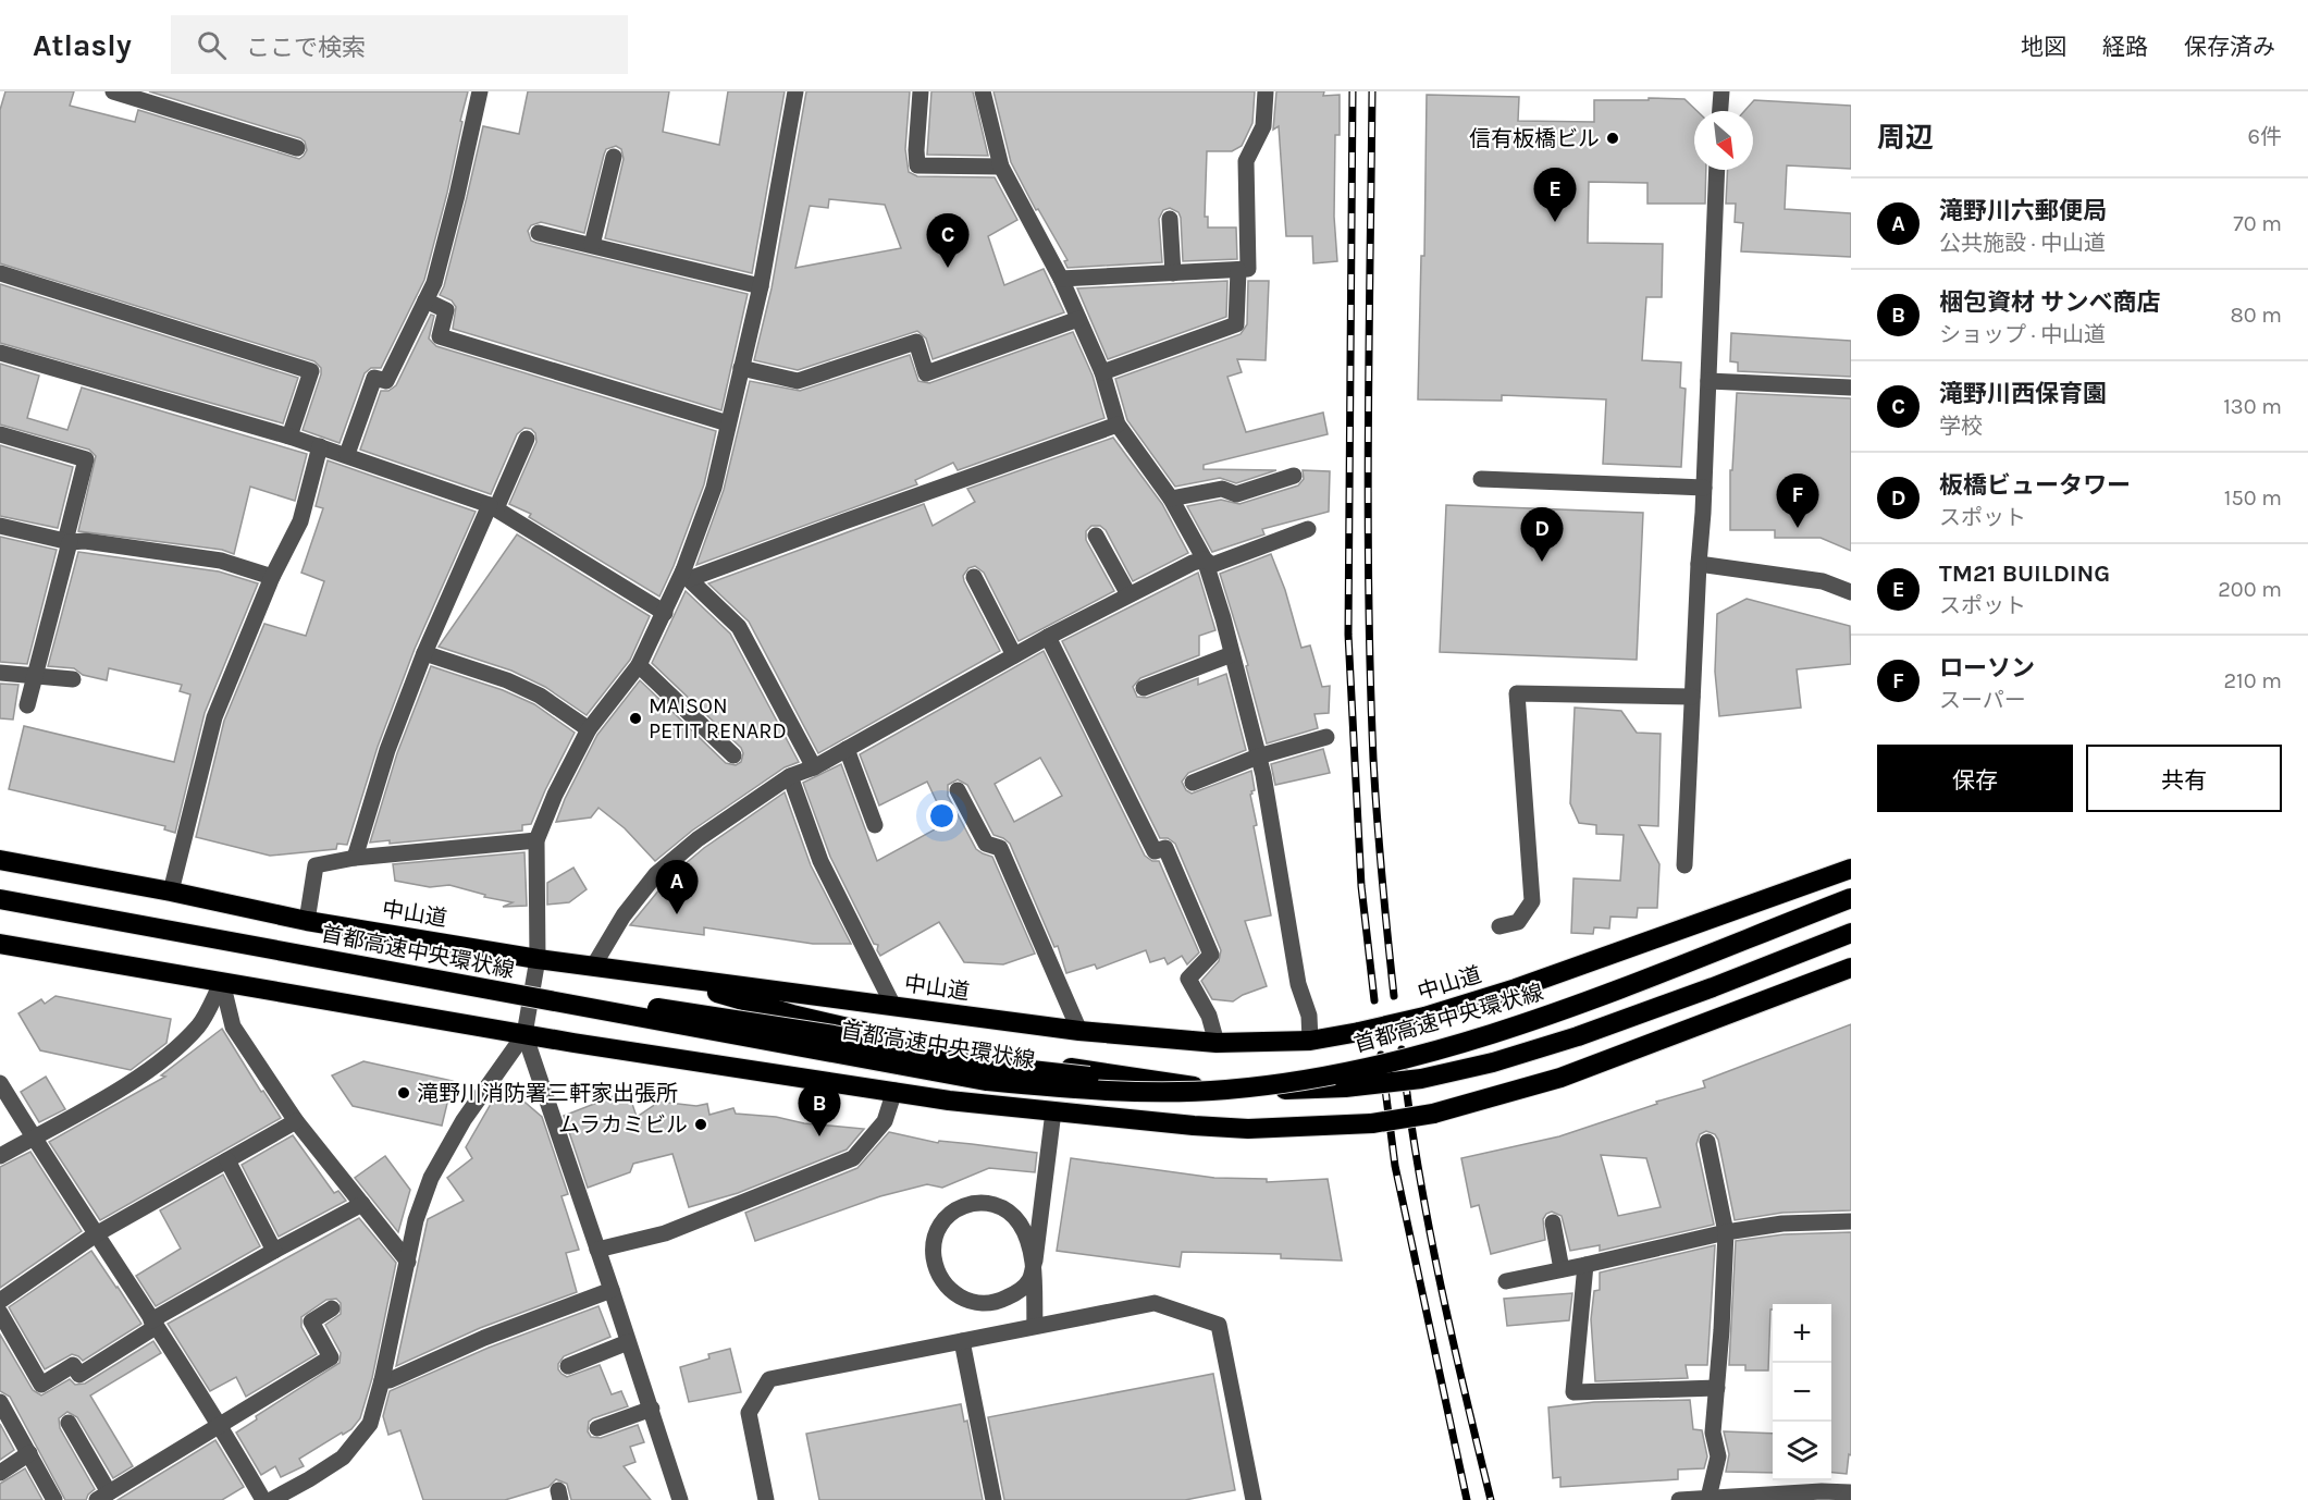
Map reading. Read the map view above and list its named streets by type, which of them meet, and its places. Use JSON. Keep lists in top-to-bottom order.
{
  "streets": {
    "highway": ["中山道", "首都高速中央環状線"]
  },
  "places": [
    "信有板橋ビル",
    "MAISON PETIT RENARD",
    "滝野川消防署三軒家出張所",
    "ムラカミビル"
  ],
  "north": "bottom right",
  "page": {
    "header": "Atlasly",
    "search": "ここで検索",
    "nav": ["地図", "経路", "保存済み"],
    "heading": ["周辺", "6件"],
    "pins": [
      "E",
      "C",
      "F",
      "D",
      "A",
      "B"
    ],
    "list": [
      {
        "mark": "A",
        "name": "滝野川六郵便局",
        "note": "公共施設 · 中山道",
        "value": "70 m"
      },
      {
        "mark": "B",
        "name": "梱包資材 サンベ商店",
        "note": "ショップ · 中山道",
        "value": "80 m"
      },
      {
        "mark": "C",
        "name": "滝野川西保育園",
        "note": "学校",
        "value": "130 m"
      },
      {
        "mark": "D",
        "name": "板橋ビュータワー",
        "note": "スポット",
        "value": "150 m"
      },
      {
        "mark": "E",
        "name": "TM21 BUILDING",
        "note": "スポット",
        "value": "200 m"
      },
      {
        "mark": "F",
        "name": "ローソン",
        "note": "スーパー",
        "value": "210 m"
      }
    ],
    "buttons": ["保存", "共有"],
    "map_buttons": ["+", "−"]
  }
}
